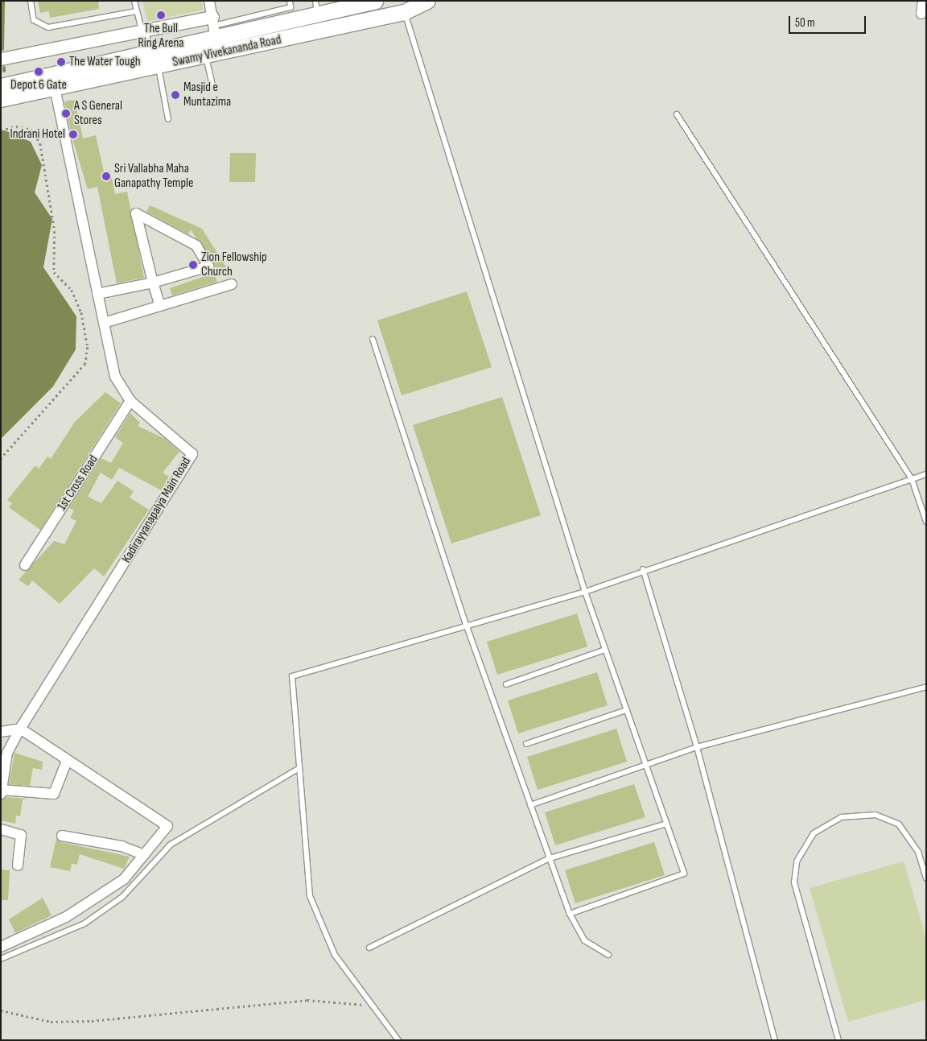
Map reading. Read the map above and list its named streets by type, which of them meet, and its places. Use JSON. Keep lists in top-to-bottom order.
{
  "streets": {
    "main road": ["Swamy Vivekananda Road"],
    "street": ["1st Cross Road", "Kadirayyanapalya Main Road"]
  },
  "crossings": [
    ["Swamy Vivekananda Road", "Kadirayyanapalya Main Road"],
    ["1st Cross Road", "Kadirayyanapalya Main Road"]
  ],
  "places": [
    "The Bull Ring Arena",
    "The Water Tough",
    "Depot 6 Gate",
    "Masjid e Muntazima",
    "A S General Stores",
    "Indrani Hotel",
    "Sri Vallabha Maha Ganapathy Temple",
    "Zion Fellowship Church"
  ],
  "scale_bar": "50 m"
}
